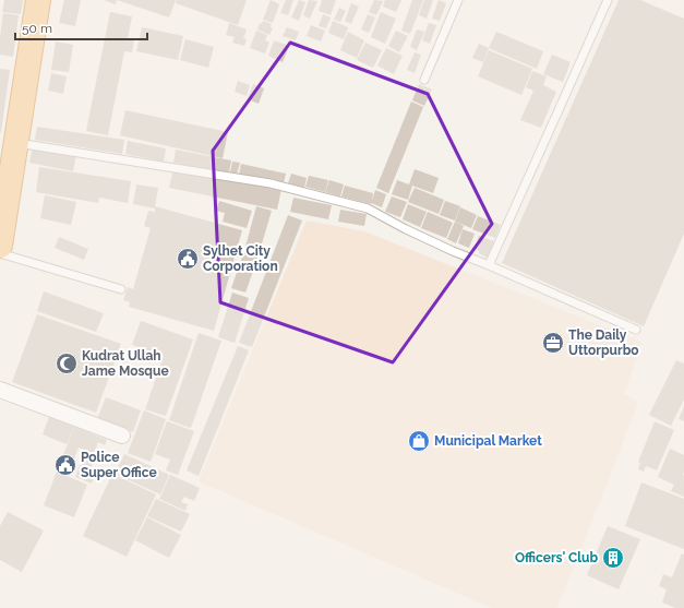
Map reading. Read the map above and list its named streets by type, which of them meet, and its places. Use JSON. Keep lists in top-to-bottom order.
{
  "places": {
    "public building": ["Sylhet City Corporation", "Police Super Office"],
    "office": ["The Daily Uttorpurbo"],
    "mosque": ["Kudrat Ullah Jame Mosque"],
    "shop": ["Municipal Market"],
    "building": ["Officers' Club"]
  },
  "scale_bar": "50 m"
}
